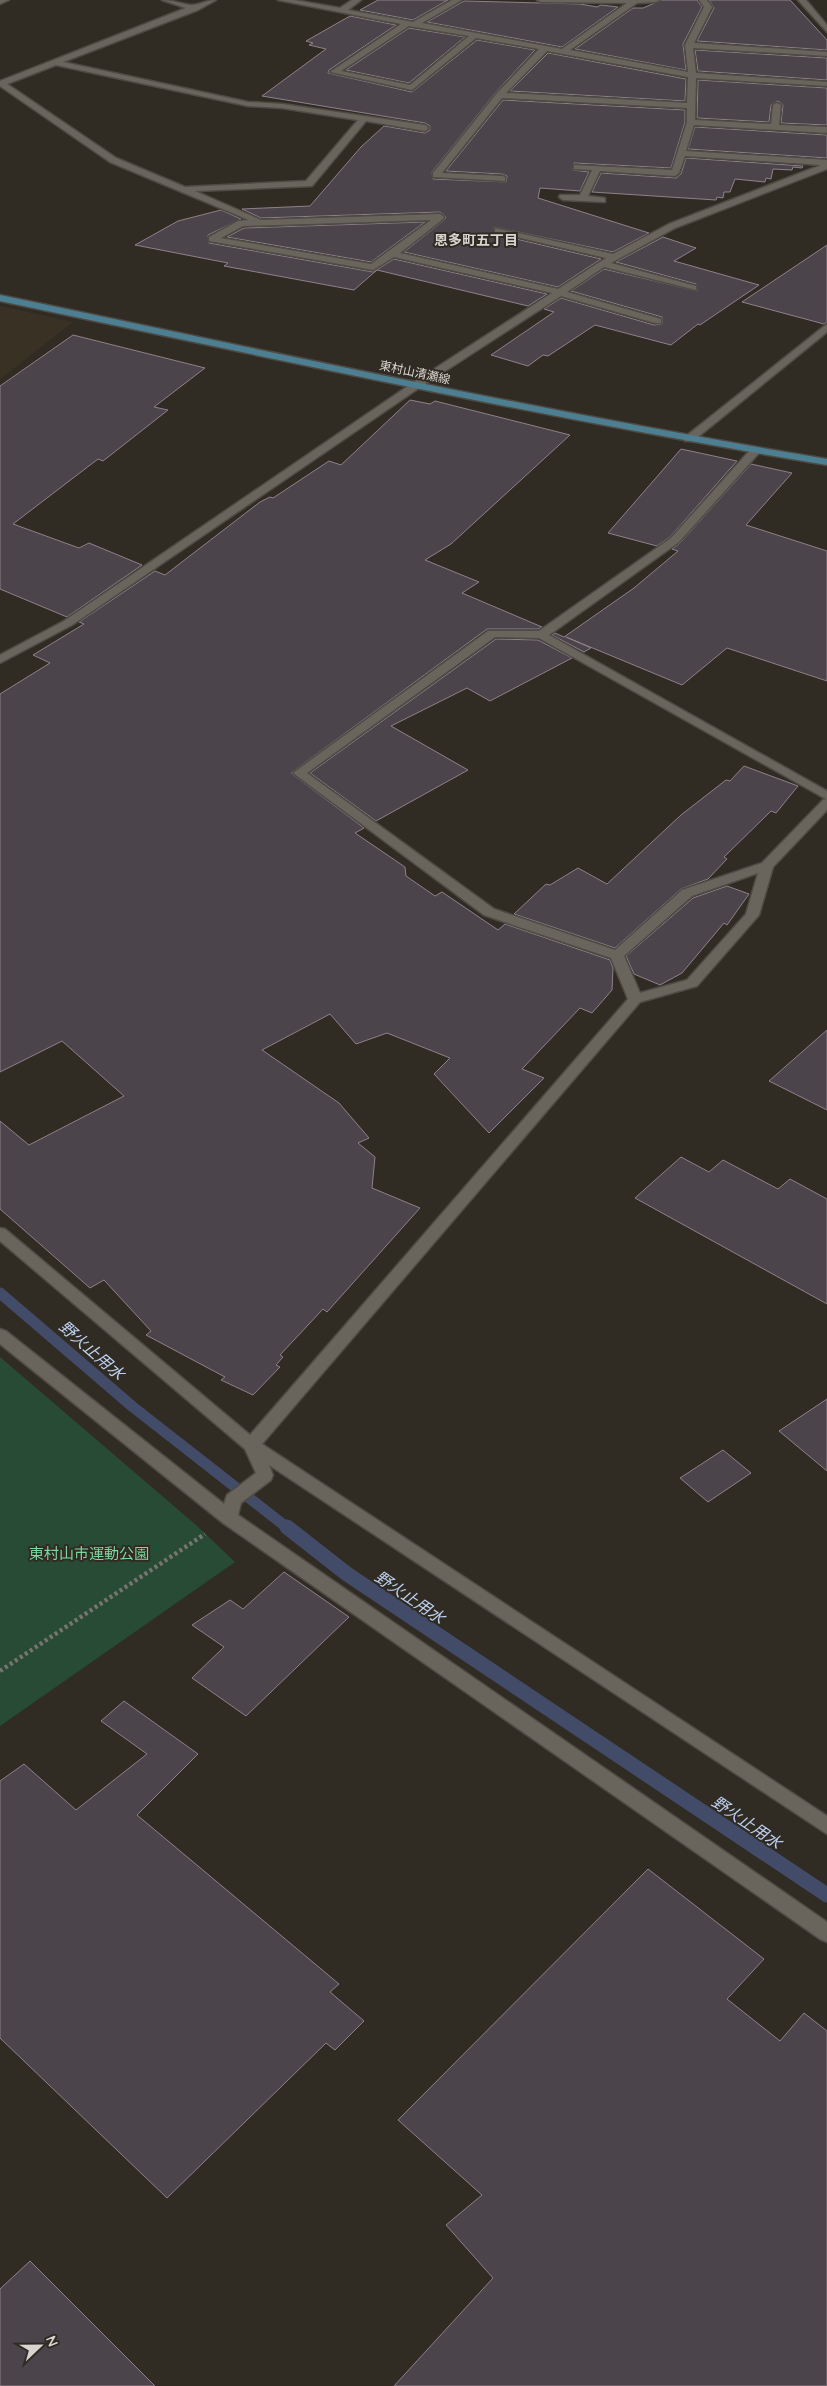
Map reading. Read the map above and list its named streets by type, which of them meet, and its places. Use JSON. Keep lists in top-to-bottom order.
{
  "streets": {
    "main road": ["東村山清瀬線"]
  },
  "districts": ["恩多町五丁目"],
  "water": ["野火止用水"],
  "parks": ["東村山市運動公園"],
  "north": "right"
}
